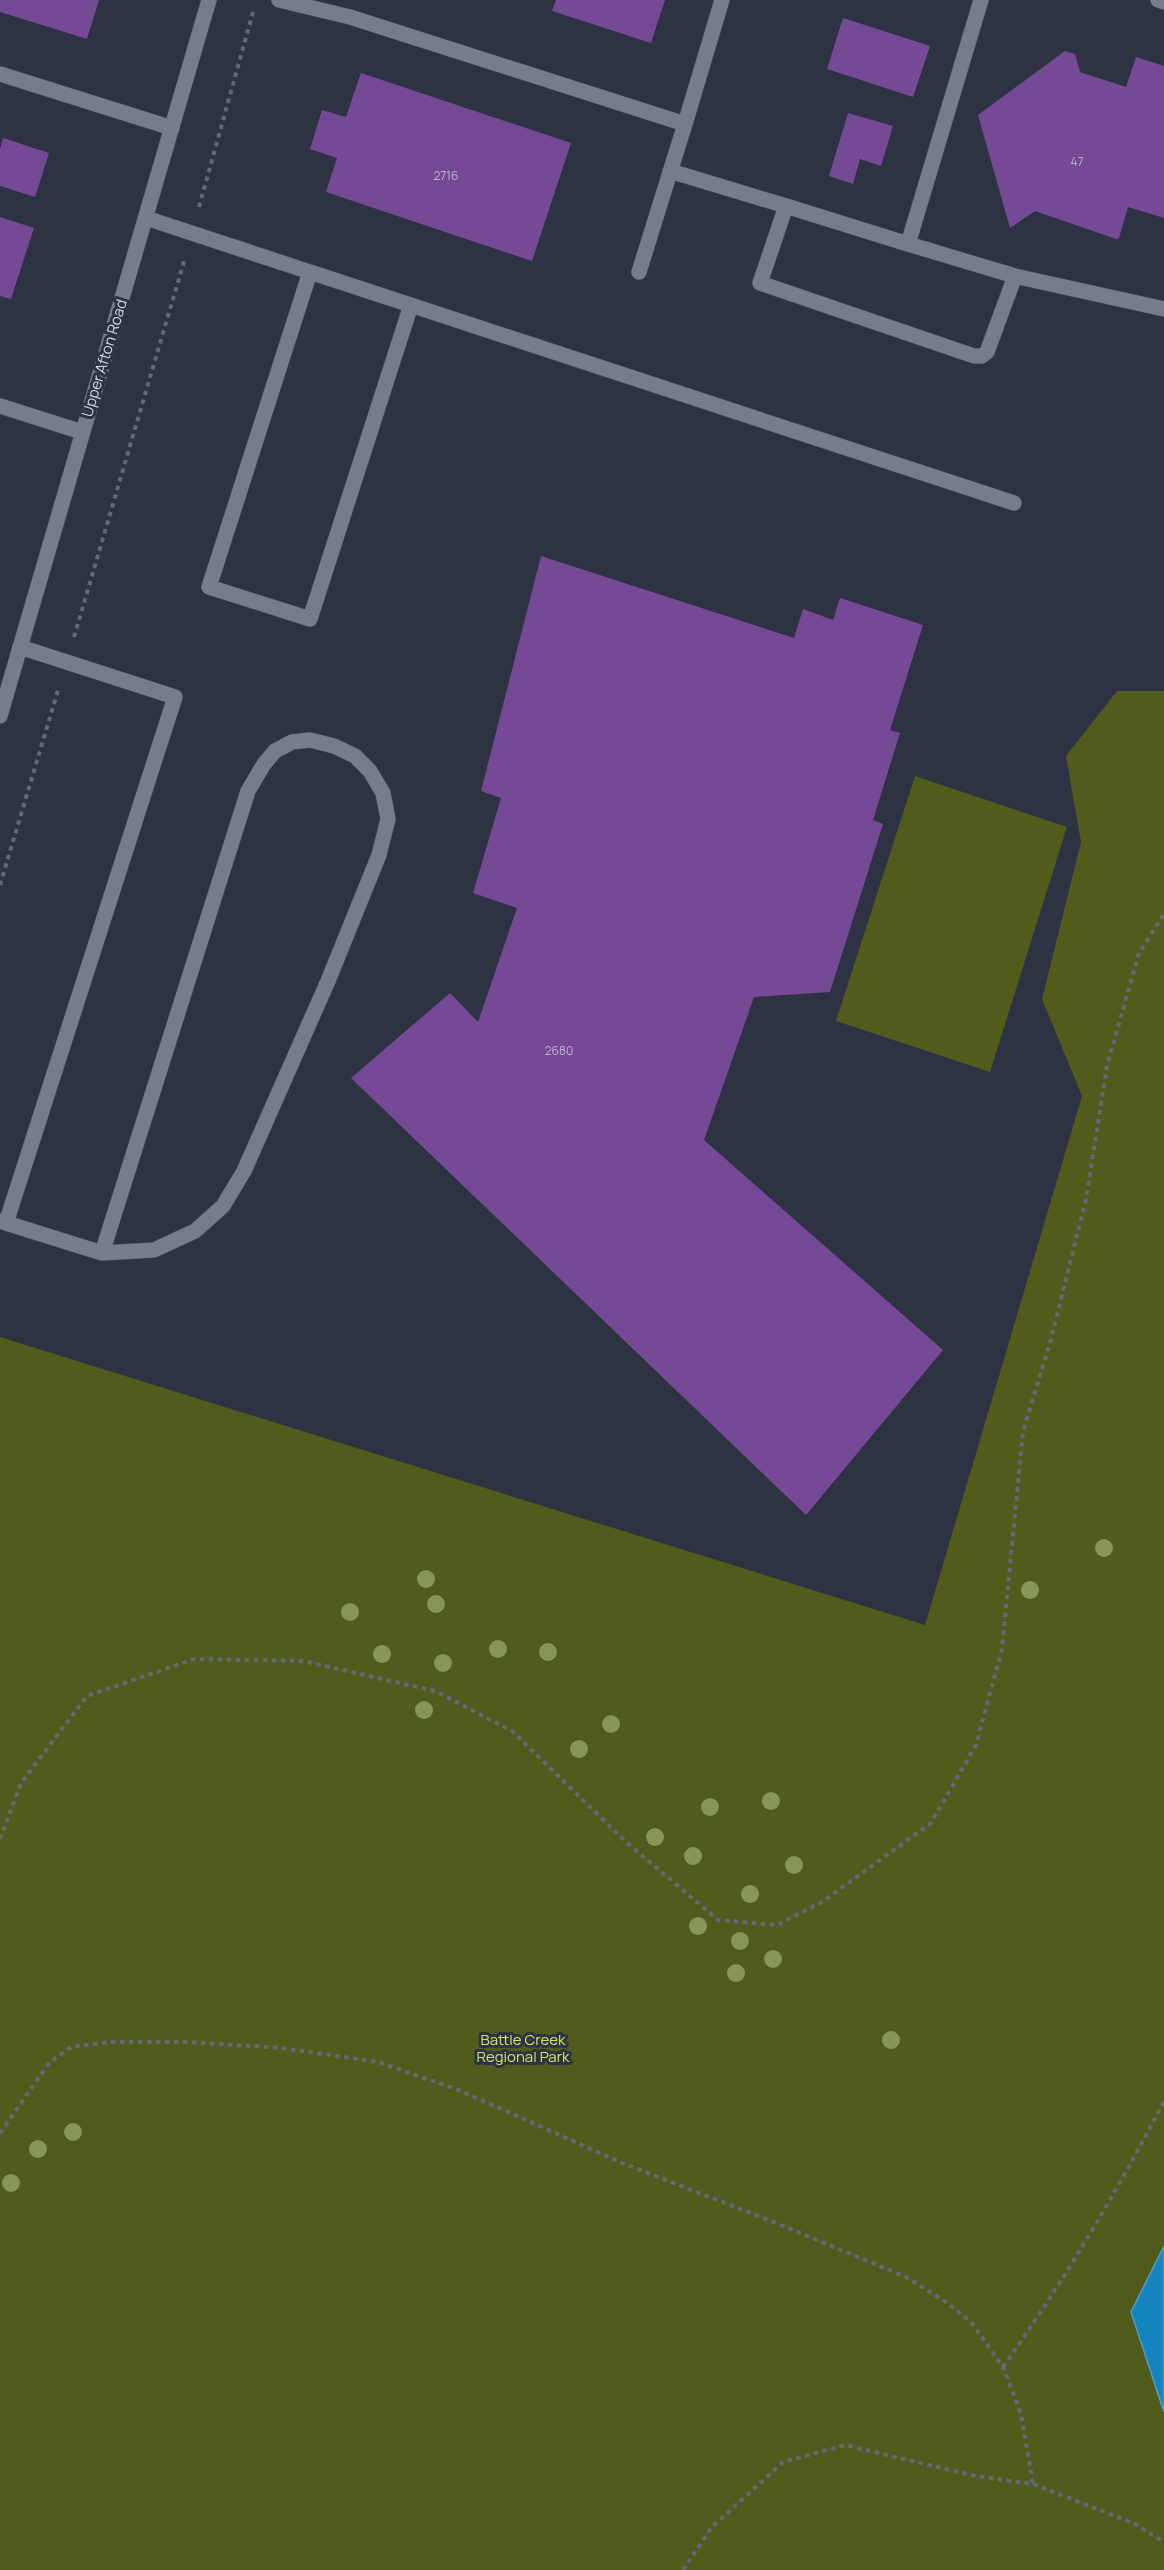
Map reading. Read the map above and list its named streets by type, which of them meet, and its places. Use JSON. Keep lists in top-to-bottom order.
{
  "streets": {
    "street": ["Upper Afton Road"]
  },
  "parks": ["Battle Creek Regional Park"],
  "house_numbers": ["47", "2716", "2680"]
}
